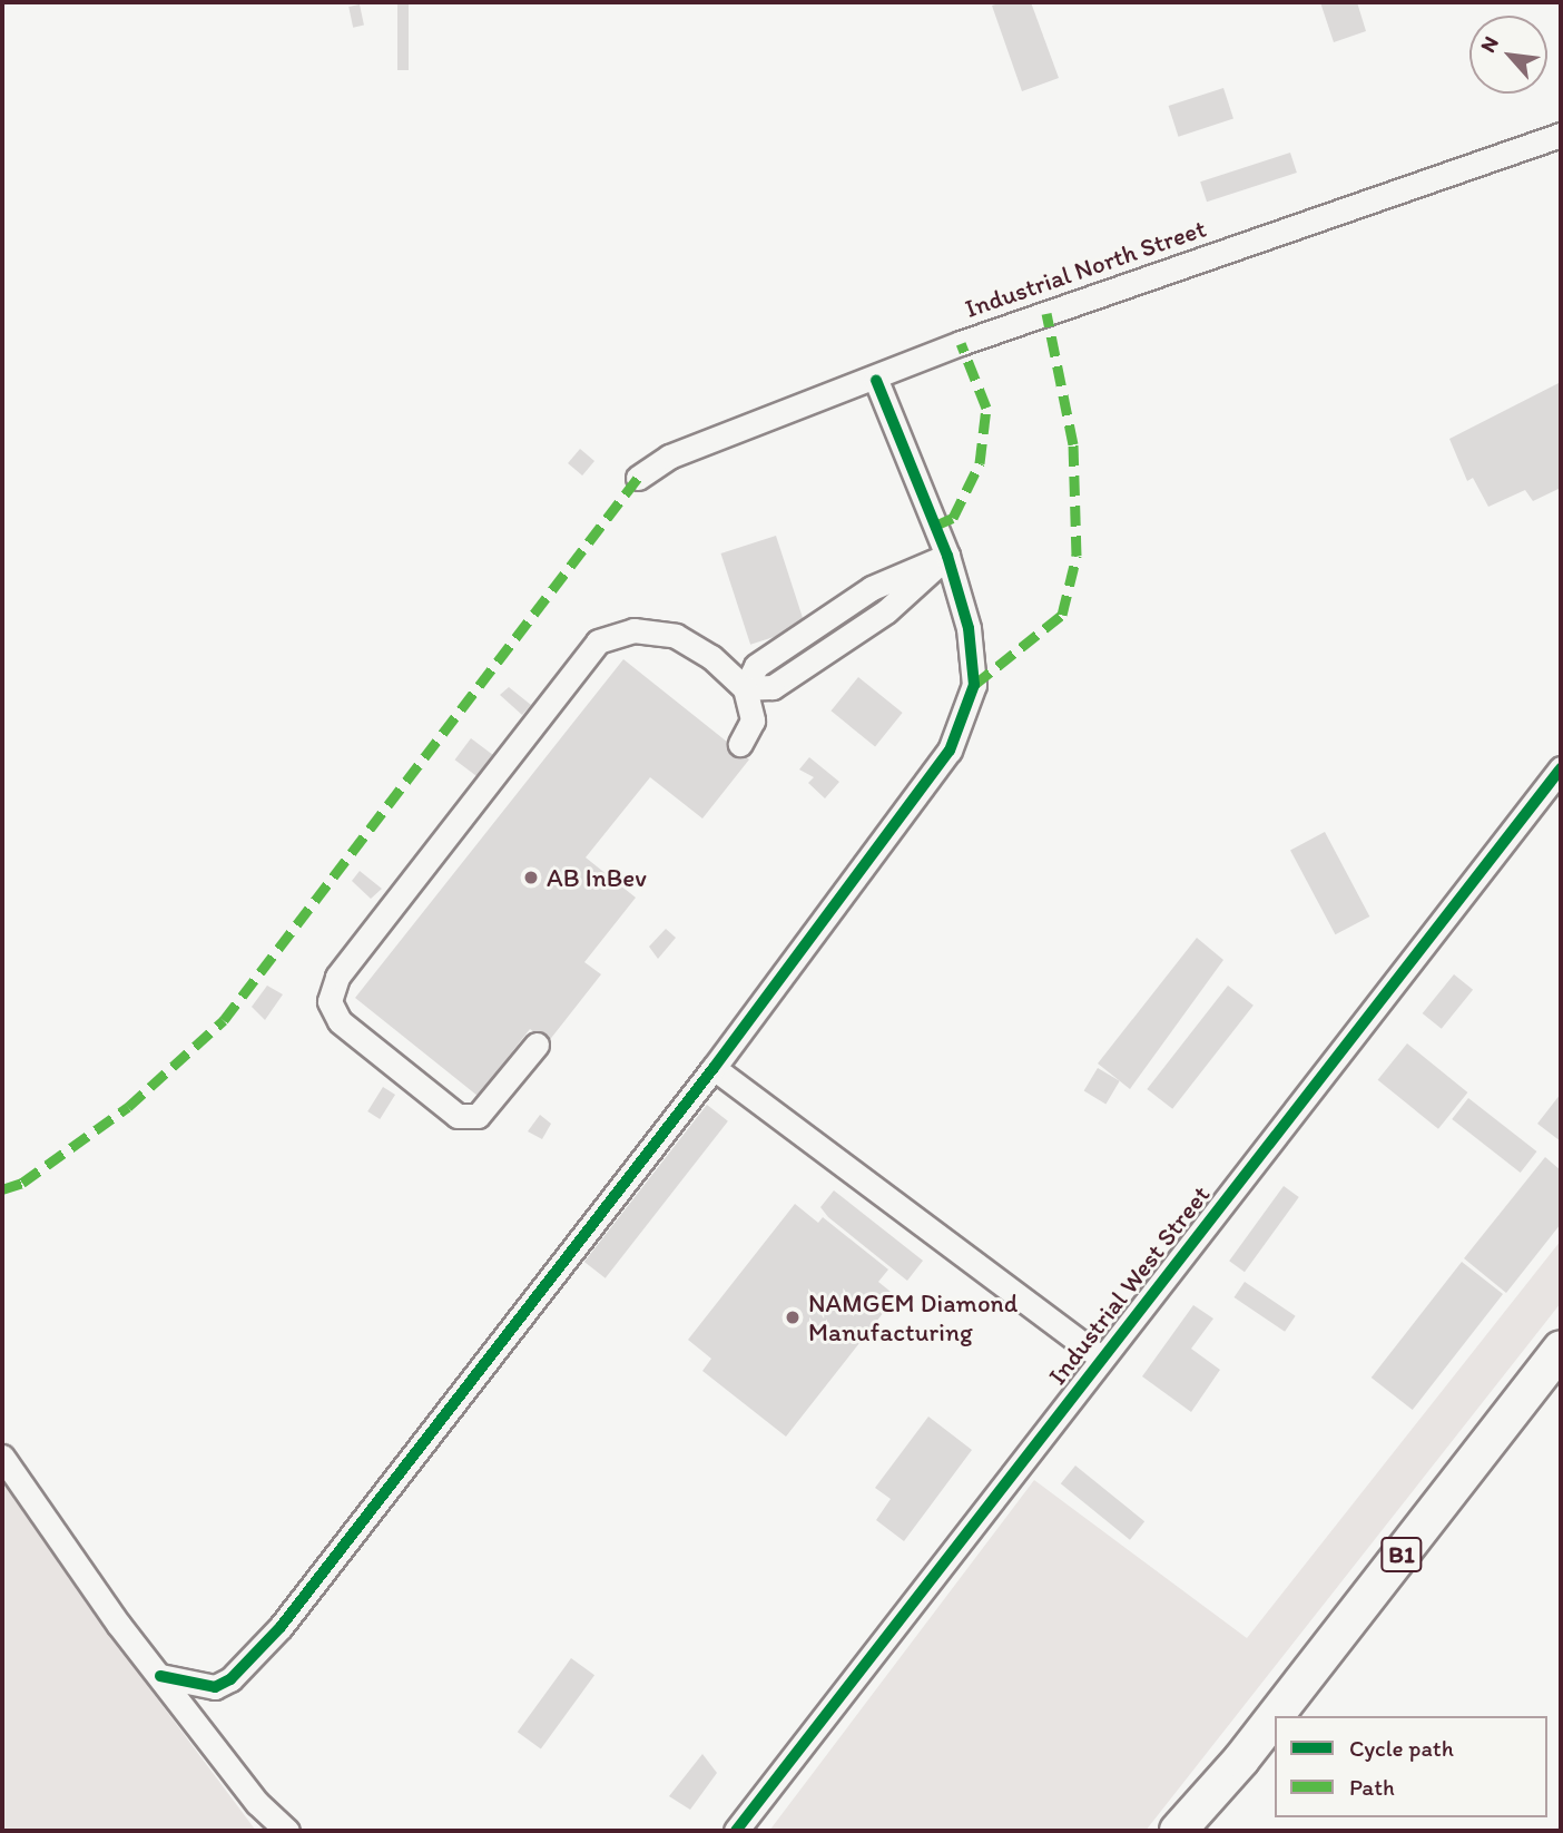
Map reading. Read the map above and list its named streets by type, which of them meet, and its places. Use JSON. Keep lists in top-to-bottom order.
{
  "streets": {
    "highway": ["B1"],
    "street": ["Industrial North Street", "Industrial West Street"]
  },
  "places": ["AB InBev", "NAMGEM Diamond Manufacturing"],
  "legend": ["Cycle path", "Path"],
  "north": "top left"
}
